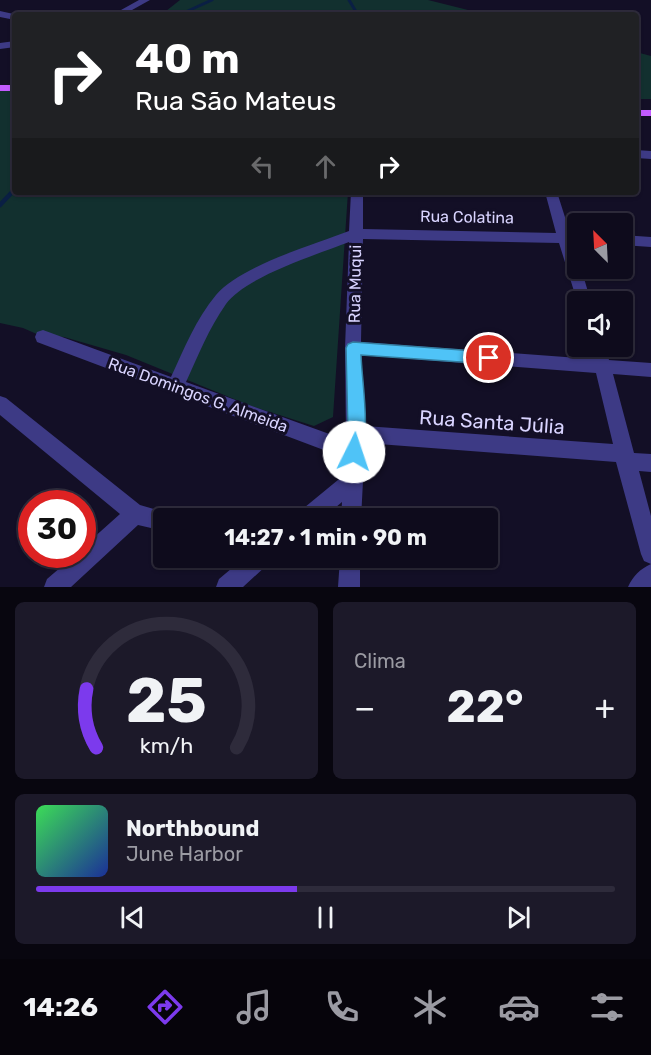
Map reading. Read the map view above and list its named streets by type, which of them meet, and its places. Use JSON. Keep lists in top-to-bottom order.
{
  "streets": {
    "street": [
      "Rua Colatina",
      "Rua Muqui",
      "Rua Domingos G. Almeida",
      "Rua Santa Júlia"
    ]
  },
  "crossings": [
    ["Rua Colatina", "Rua Muqui"],
    ["Rua Muqui", "Rua Domingos G. Almeida"],
    ["Rua Muqui", "Rua Santa Júlia"],
    ["Rua Domingos G. Almeida", "Rua Santa Júlia"]
  ],
  "north": "top left",
  "page": {
    "turn": ["40 m", "Rua São Mateus"],
    "limit": "30",
    "trip": "14:27 · 1 min · 90 m",
    "tile": "Clima",
    "heat": ["−", "22°", "+"],
    "song": ["Northbound", "June Harbor"],
    "tabs": "14:26",
    "gauge": ["25", "km/h"]
  }
}
